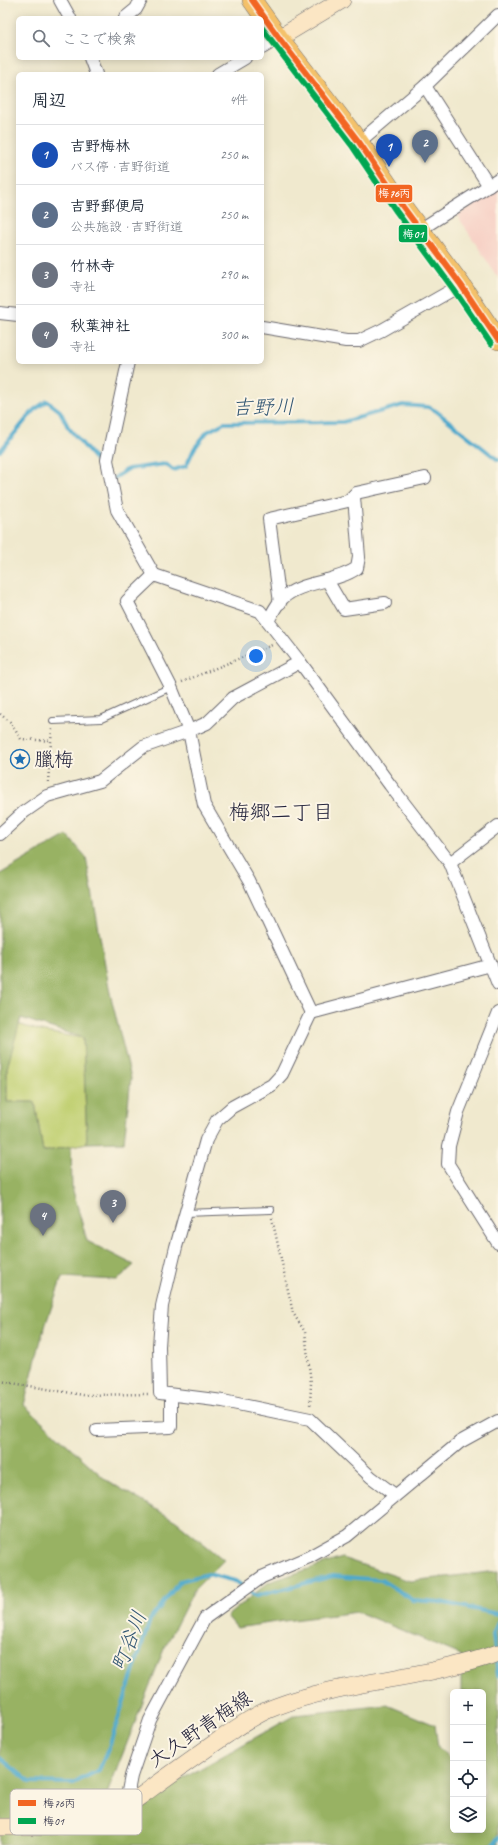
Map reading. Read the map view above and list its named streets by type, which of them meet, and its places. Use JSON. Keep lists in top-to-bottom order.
{
  "streets": {
    "main road": ["大久野青梅線"]
  },
  "districts": ["梅郷二丁目"],
  "water": ["吉野川", "町谷川"],
  "places": {
    "place": ["臘梅"]
  },
  "lines": ["transit line 梅76丙", "transit line 梅01"],
  "legend": ["梅76丙", "梅01"],
  "page": {
    "search": "ここで検索",
    "heading": ["周辺", "4件"],
    "list": [
      {
        "mark": "1",
        "name": "吉野梅林",
        "note": "バス停 · 吉野街道",
        "value": "250 m"
      },
      {
        "mark": "2",
        "name": "吉野郵便局",
        "note": "公共施設 · 吉野街道",
        "value": "250 m"
      },
      {
        "mark": "3",
        "name": "竹林寺",
        "note": "寺社",
        "value": "290 m"
      },
      {
        "mark": "4",
        "name": "秋葉神社",
        "note": "寺社",
        "value": "300 m"
      }
    ],
    "pins": [
      "2",
      "1",
      "3",
      "4"
    ],
    "map_buttons": ["+", "−"]
  }
}
